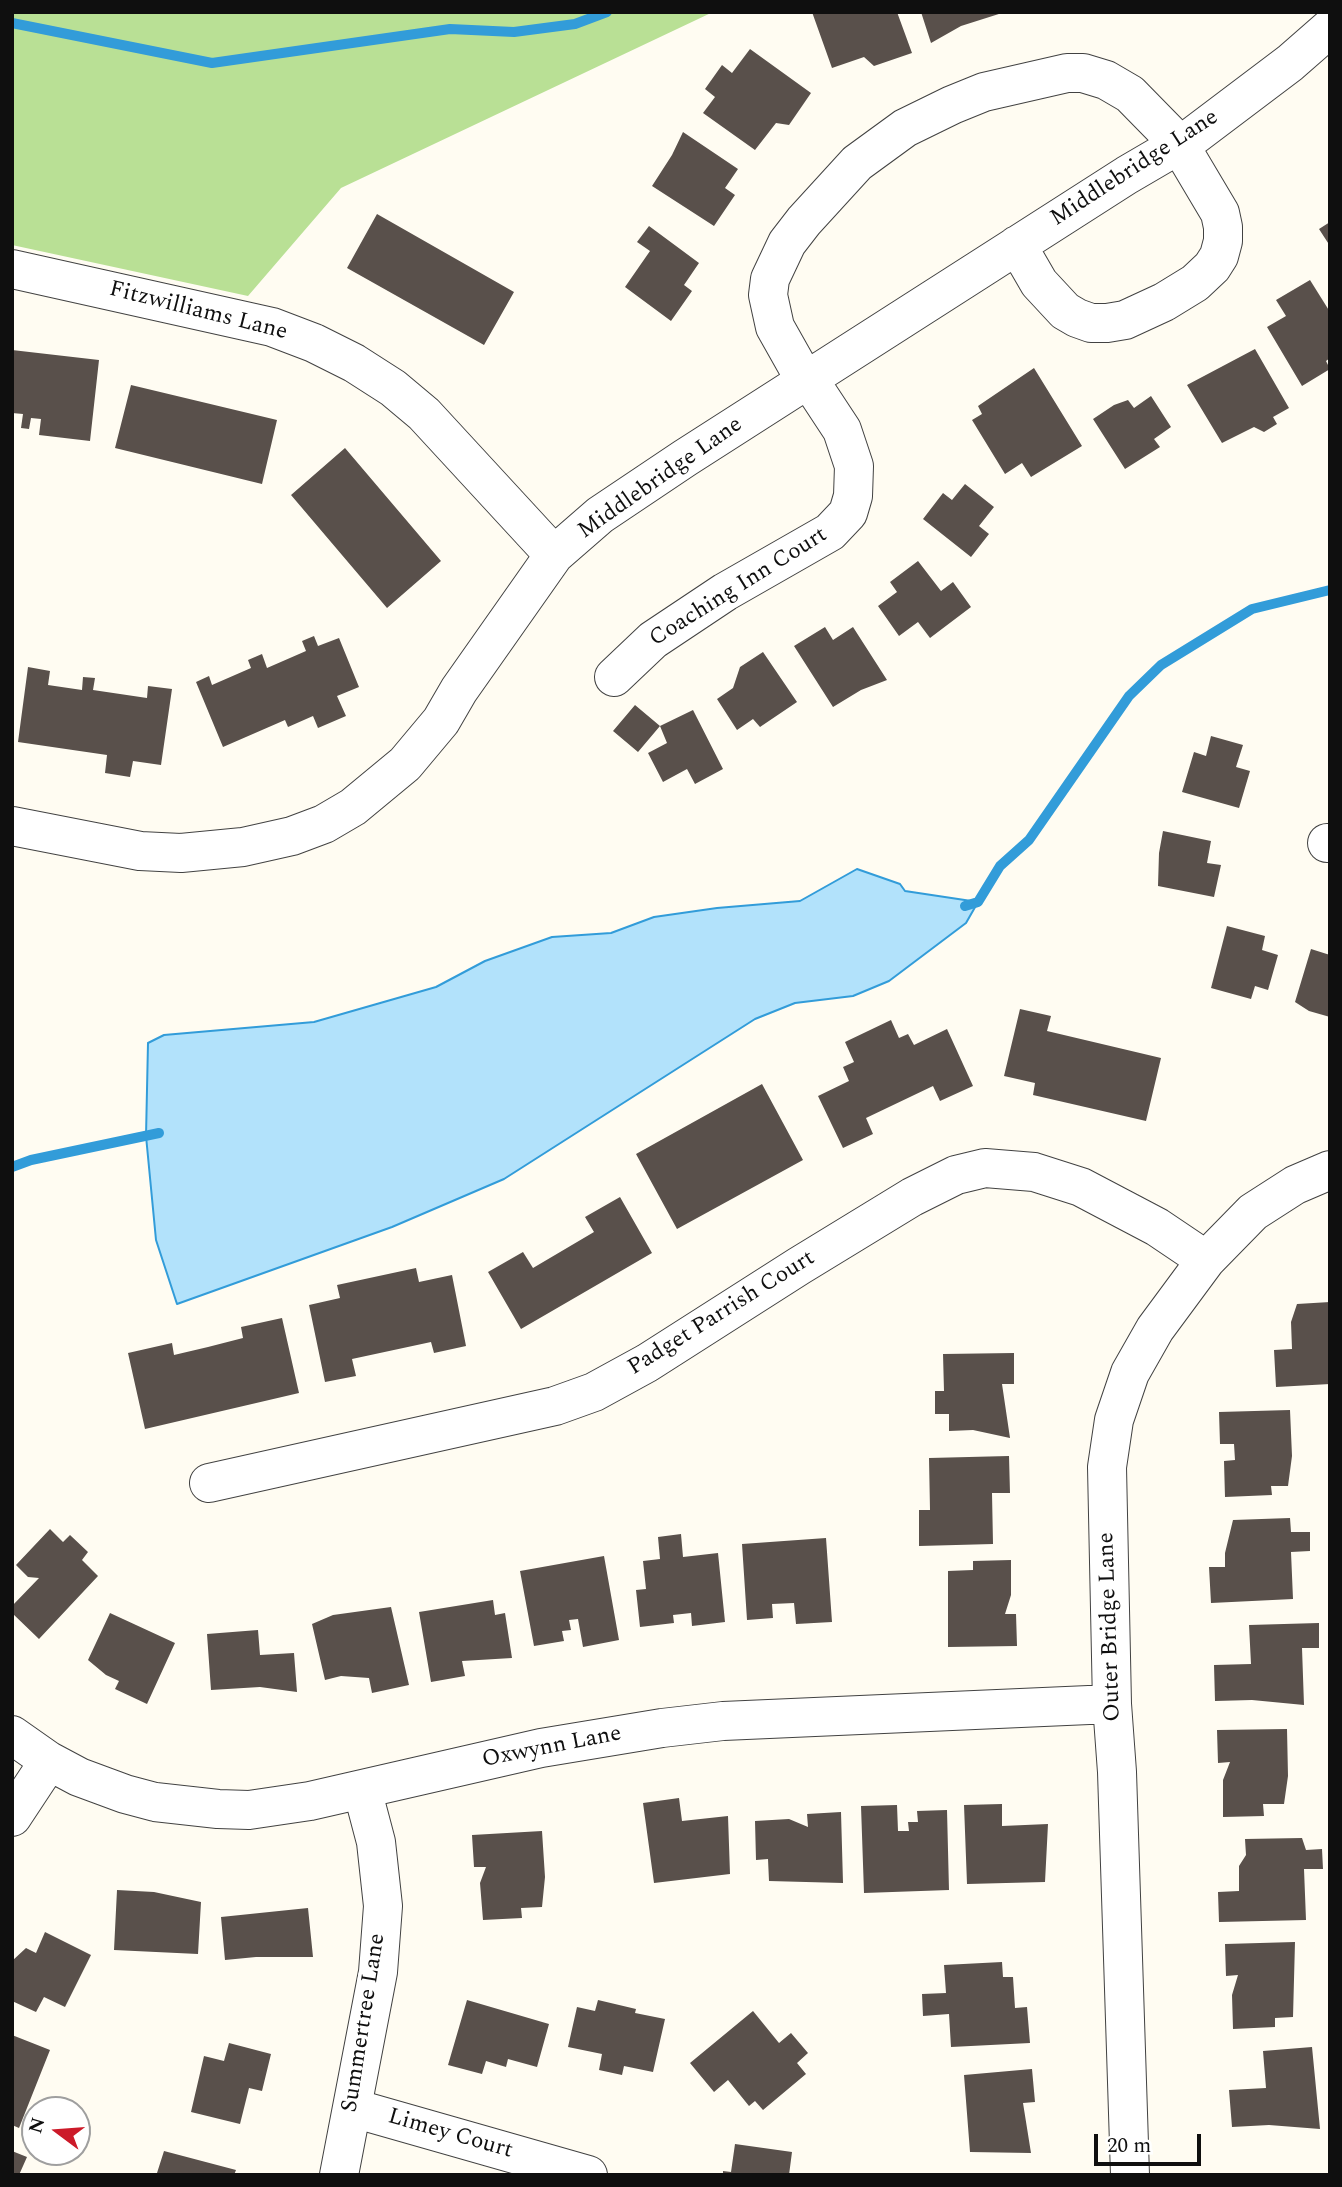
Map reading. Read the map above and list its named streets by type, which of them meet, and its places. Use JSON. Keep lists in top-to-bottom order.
{
  "streets": {
    "street": [
      "Middlebridge Lane",
      "Fitzwilliams Lane",
      "Coaching Inn Court",
      "Padget Parrish Court",
      "Outer Bridge Lane",
      "Oxwynn Lane",
      "Summertree Lane",
      "Limey Court"
    ]
  },
  "crossings": [
    ["Middlebridge Lane", "Fitzwilliams Lane"],
    ["Middlebridge Lane", "Coaching Inn Court"],
    ["Padget Parrish Court", "Outer Bridge Lane"],
    ["Outer Bridge Lane", "Oxwynn Lane"],
    ["Oxwynn Lane", "Summertree Lane"],
    ["Summertree Lane", "Limey Court"]
  ],
  "scale_bar": "20 m",
  "north": "left"
}
